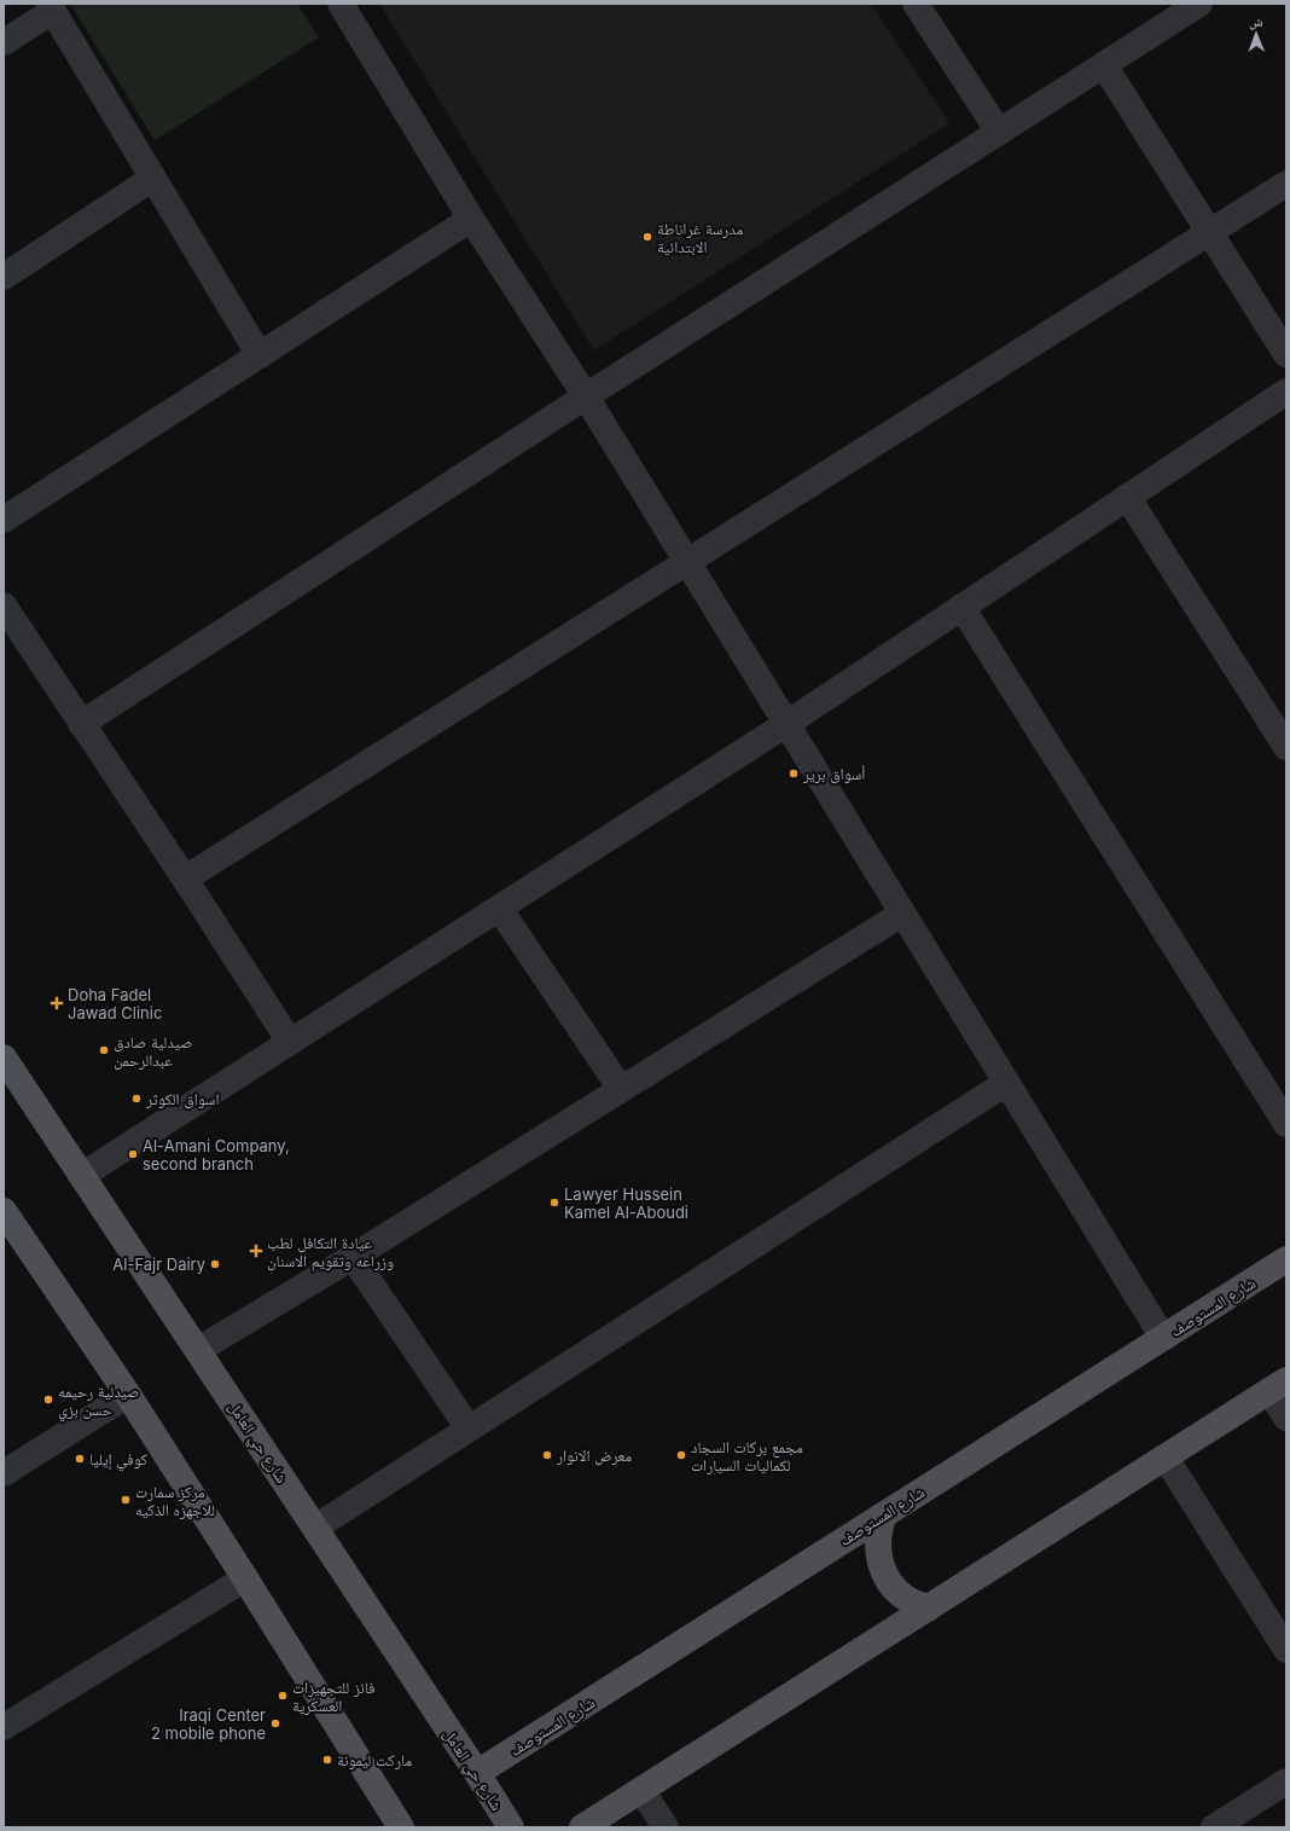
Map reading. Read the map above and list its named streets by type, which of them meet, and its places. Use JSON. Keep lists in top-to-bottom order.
{
  "streets": {
    "main road": ["شارع المستوصف", "شارع حي العامل"]
  },
  "crossings": [
    ["شارع المستوصف", "شارع حي العامل"]
  ],
  "places": {
    "other": [
      "مدرسة غراناطة الابتدائية",
      "أسواق برير",
      "صيدلية صادق عبدالرحمن",
      "اسواق الكوثر",
      "Al-Amani Company, second branch",
      "Lawyer Hussein Kamel Al-Aboudi",
      "Al-Fajr Dairy",
      "صيدلية رحيمه حسن بزي",
      "معرض الانوار",
      "مجمع بركات السجاد لكماليات السيارات",
      "كوفي إيليا",
      "مركز سمارت للاجهزه الذكيه",
      "فائز للتجهيزات العسكرية",
      "Iraqi Center 2 mobile phone",
      "ماركت ليمونة"
    ],
    "health": ["Doha Fadel Jawad Clinic", "عيادة التكافل لطب وزراعه وتقويم الاسنان"]
  },
  "north": "top"
}
